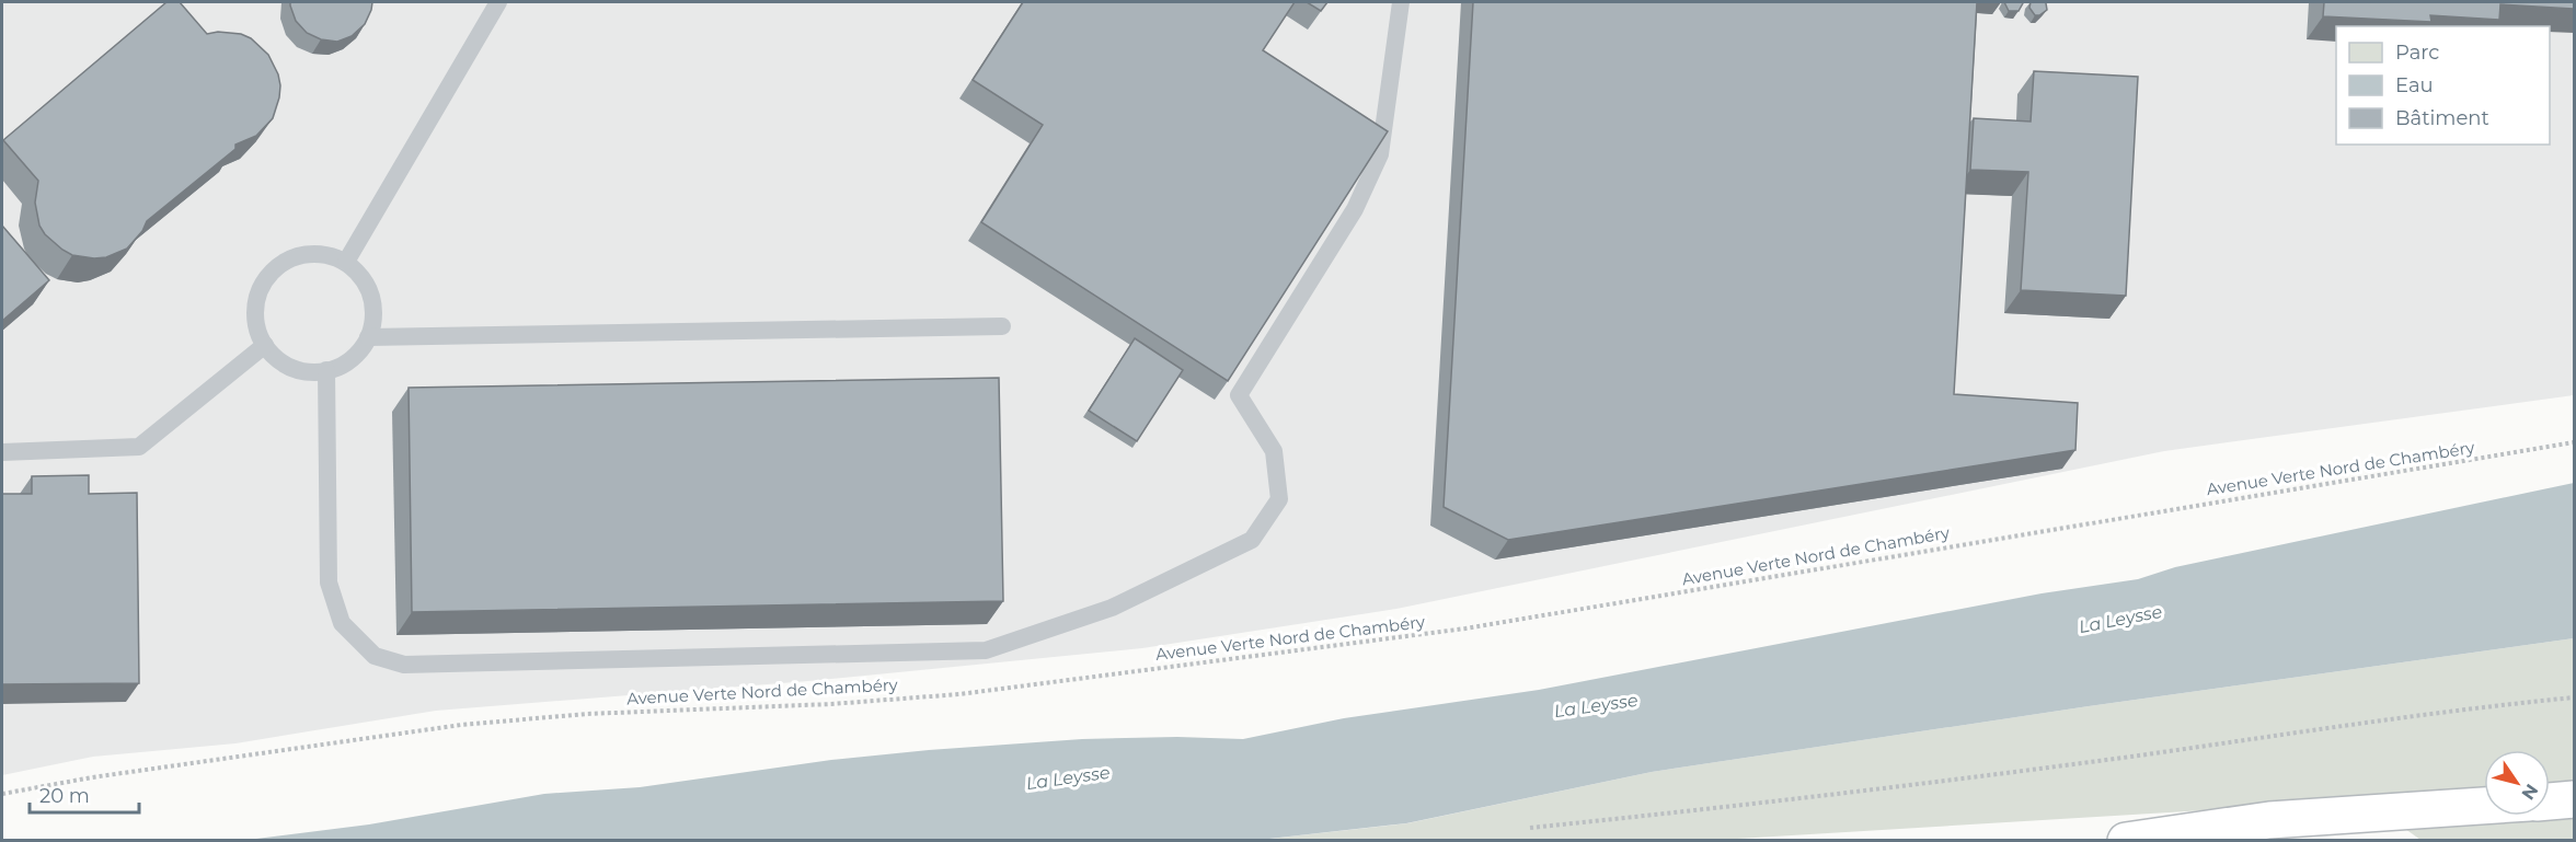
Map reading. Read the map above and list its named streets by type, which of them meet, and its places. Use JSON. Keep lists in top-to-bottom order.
{
  "streets": {
    "path": ["Avenue Verte Nord de Chambéry"]
  },
  "water": ["La Leysse"],
  "legend": ["Parc", "Eau", "Bâtiment"],
  "scale_bar": "20 m",
  "north": "bottom right"
}
